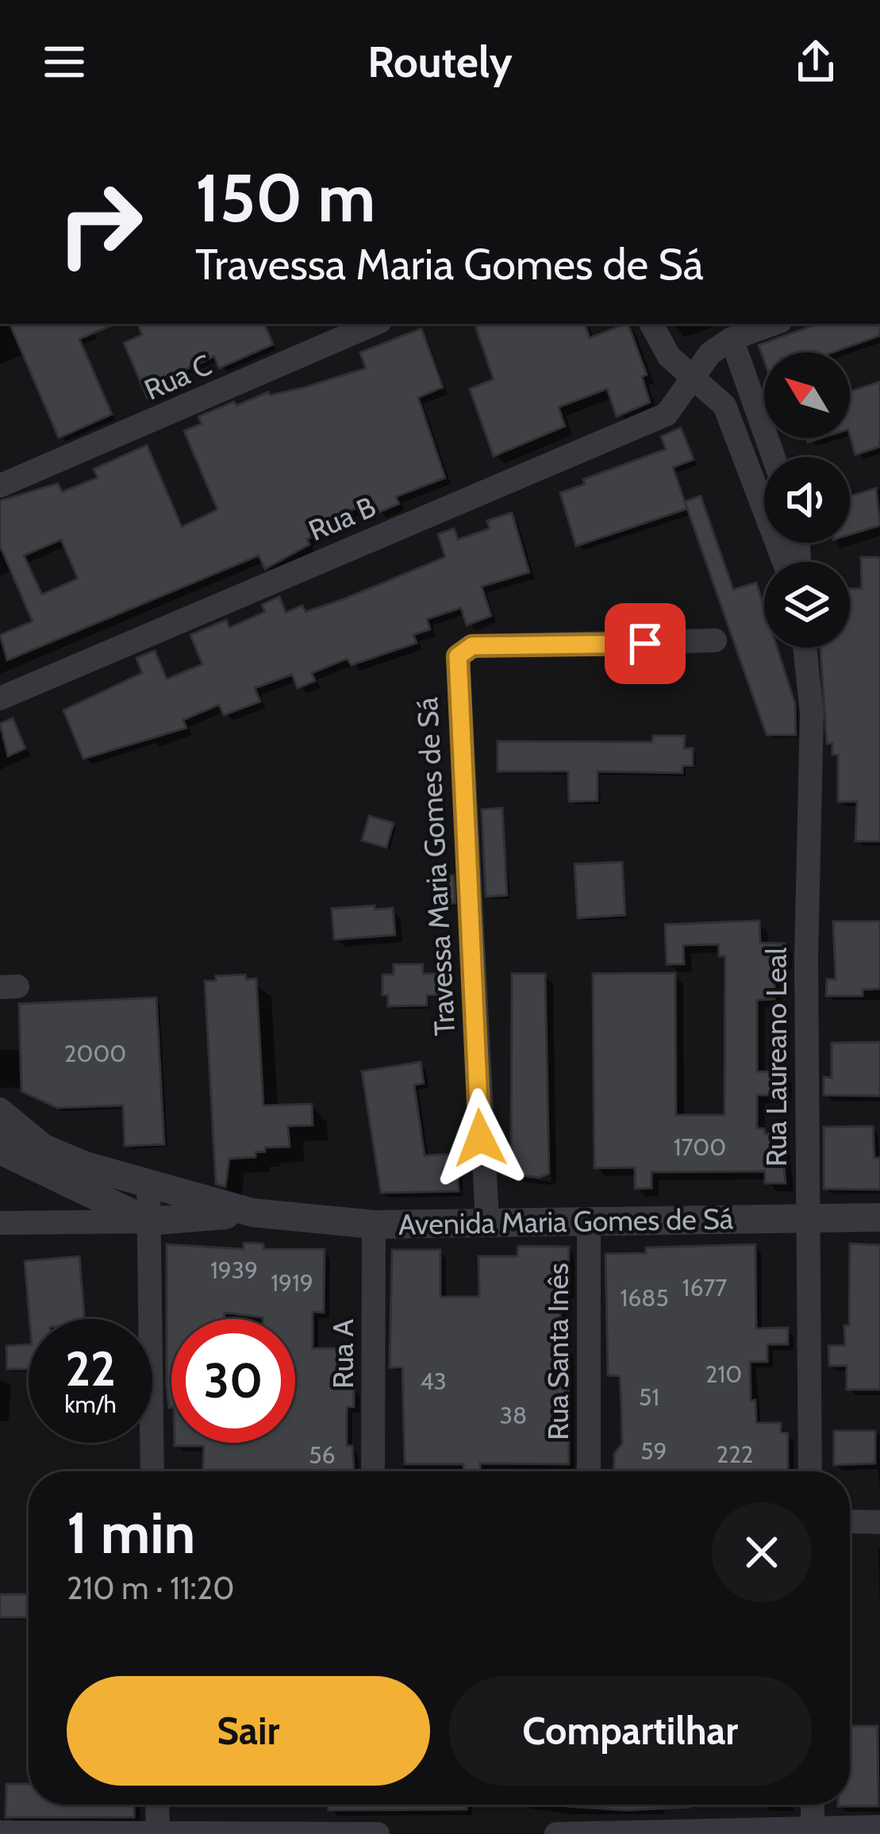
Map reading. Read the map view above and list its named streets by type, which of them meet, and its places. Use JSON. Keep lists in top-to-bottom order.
{
  "streets": {
    "street": [
      "Rua C",
      "Rua B",
      "Travessa Maria Gomes de Sá",
      "Rua Laureano Leal",
      "Avenida Maria Gomes de Sá",
      "Rua Santa Inês",
      "Rua A"
    ]
  },
  "crossings": [
    ["Travessa Maria Gomes de Sá", "Avenida Maria Gomes de Sá"],
    ["Rua Laureano Leal", "Avenida Maria Gomes de Sá"],
    ["Avenida Maria Gomes de Sá", "Rua Santa Inês"],
    ["Avenida Maria Gomes de Sá", "Rua A"]
  ],
  "house_numbers": [
    "2000",
    "1700",
    "1939",
    "1919",
    "1677",
    "1685",
    "210",
    "43",
    "51",
    "38",
    "59",
    "222",
    "56"
  ],
  "north": "top left",
  "page": {
    "header": "Routely",
    "turn": ["150 m", "Travessa Maria Gomes de Sá"],
    "speed": "22 km/h",
    "limit": "30",
    "heading": ["1 min", "210 m · 11:20"],
    "buttons": ["Sair", "Compartilhar"]
  }
}
